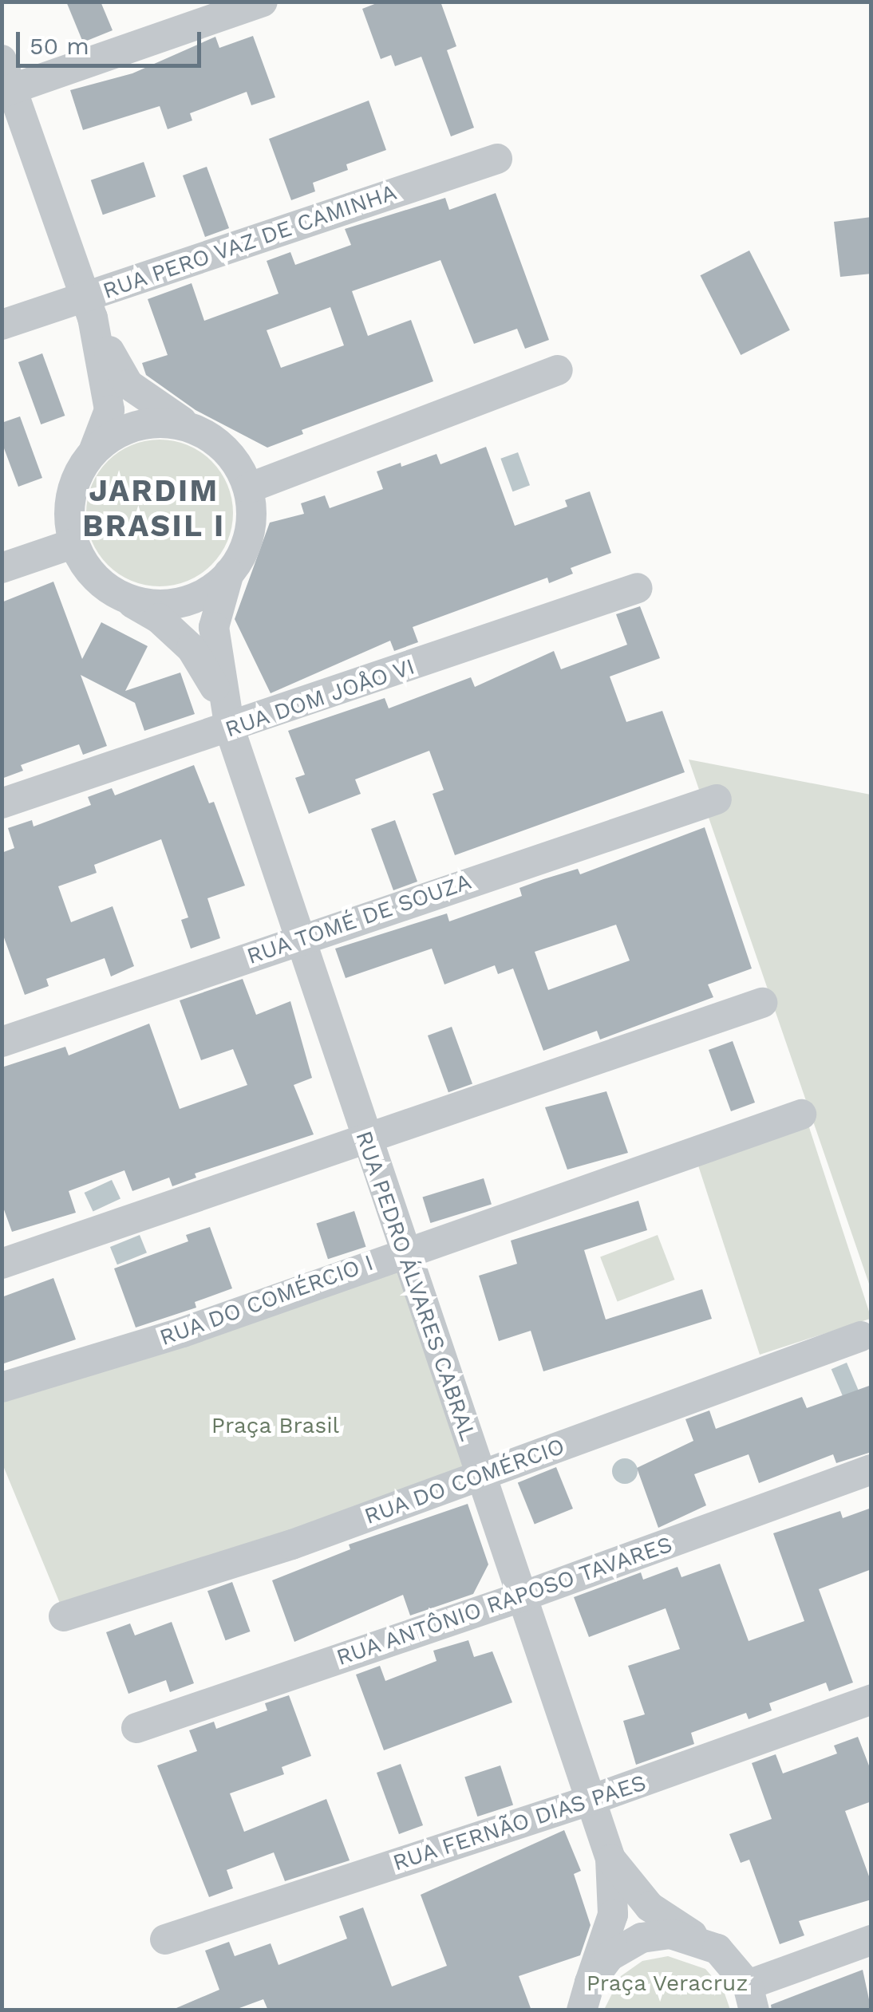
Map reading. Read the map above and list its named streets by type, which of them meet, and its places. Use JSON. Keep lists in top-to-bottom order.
{
  "streets": {
    "street": [
      "RUA PERO VAZ DE CAMINHA",
      "RUA DOM JOÅO VI",
      "RUA TOMÉ DE SOUZA",
      "RUA PEDRO ÁLVARES CABRAL",
      "RUA DO COMÉRCIO I",
      "RUA DO COMÉRCIO",
      "RUA ANTÔNIO RAPOSO TAVARES",
      "RUA FERNÃO DIAS PAES"
    ]
  },
  "crossings": [
    ["RUA DOM JOÅO VI", "RUA PEDRO ÁLVARES CABRAL"],
    ["RUA TOMÉ DE SOUZA", "RUA PEDRO ÁLVARES CABRAL"],
    ["RUA PEDRO ÁLVARES CABRAL", "RUA DO COMÉRCIO I"],
    ["RUA PEDRO ÁLVARES CABRAL", "RUA DO COMÉRCIO"],
    ["RUA PEDRO ÁLVARES CABRAL", "RUA ANTÔNIO RAPOSO TAVARES"],
    ["RUA PEDRO ÁLVARES CABRAL", "RUA FERNÃO DIAS PAES"]
  ],
  "districts": ["JARDIM BRASIL I"],
  "parks": ["Praça Brasil", "Praça Veracruz"],
  "scale_bar": "50 m"
}
